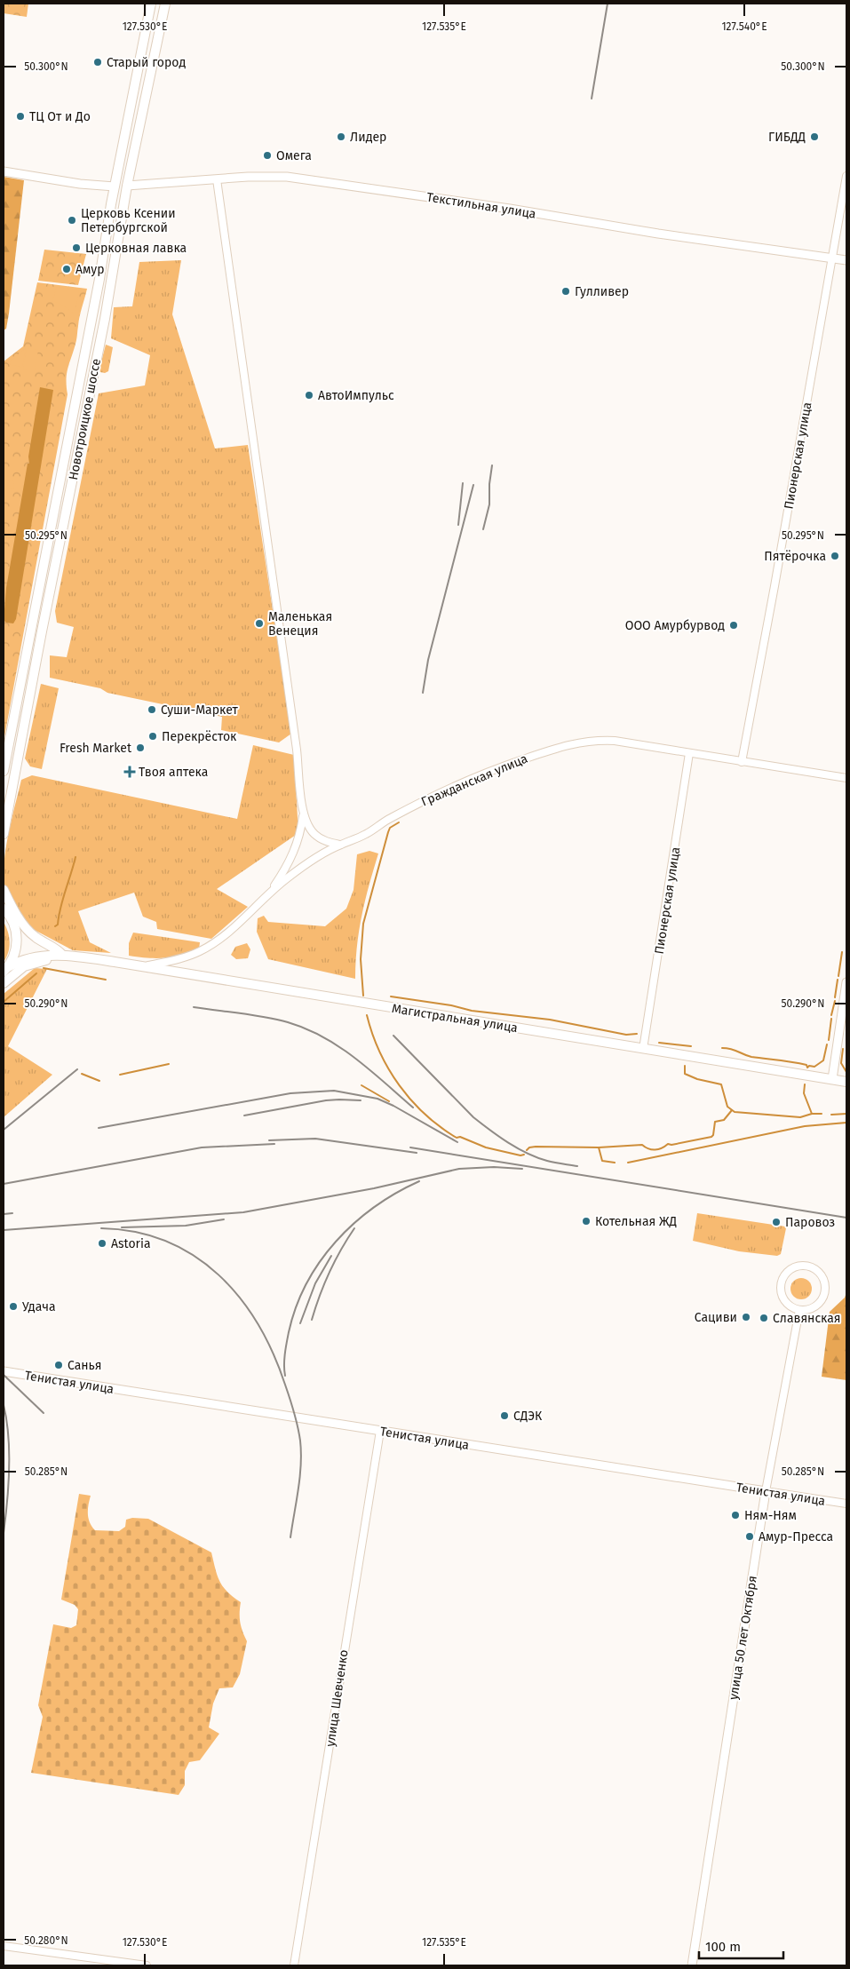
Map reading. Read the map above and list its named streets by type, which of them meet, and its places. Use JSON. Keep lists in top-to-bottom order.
{
  "streets": {
    "main road": [
      "Текстильная улица",
      "Новотроицкое шоссе",
      "Магистральная улица",
      "Тенистая улица",
      "улица 50 лет Октября"
    ],
    "street": ["Пионерская улица", "Гражданская улица", "улица Шевченко"]
  },
  "crossings": [
    ["Текстильная улица", "Новотроицкое шоссе"],
    ["Текстильная улица", "Пионерская улица"],
    ["Пионерская улица", "Гражданская улица"],
    ["Пионерская улица", "Магистральная улица"],
    ["Гражданская улица", "Магистральная улица"],
    ["Тенистая улица", "улица 50 лет Октября"],
    ["Тенистая улица", "улица Шевченко"]
  ],
  "places": {
    "other": [
      "Старый город",
      "ТЦ От и До",
      "Лидер",
      "ГИБДД",
      "Омега",
      "Церковь Ксении Петербургской",
      "Церковная лавка",
      "Амур",
      "Гулливер",
      "АвтоИмпульс",
      "Пятёрочка",
      "Маленькая Венеция",
      "ООО Амурбурвод",
      "Суши-Маркет",
      "Перекрёсток",
      "Fresh Market",
      "Котельная ЖД",
      "Паровоз",
      "Astoria",
      "Удача",
      "Сациви",
      "Славянская",
      "Санья",
      "СДЭК",
      "Ням-Ням",
      "Амур-Пресса"
    ],
    "health": ["Твоя аптека"]
  },
  "scale_bar": "100 m",
  "coordinates": [
    "127.530°E",
    "127.535°E",
    "127.540°E",
    "50.300°N",
    "50.295°N",
    "50.290°N",
    "50.285°N",
    "50.280°N"
  ]
}
